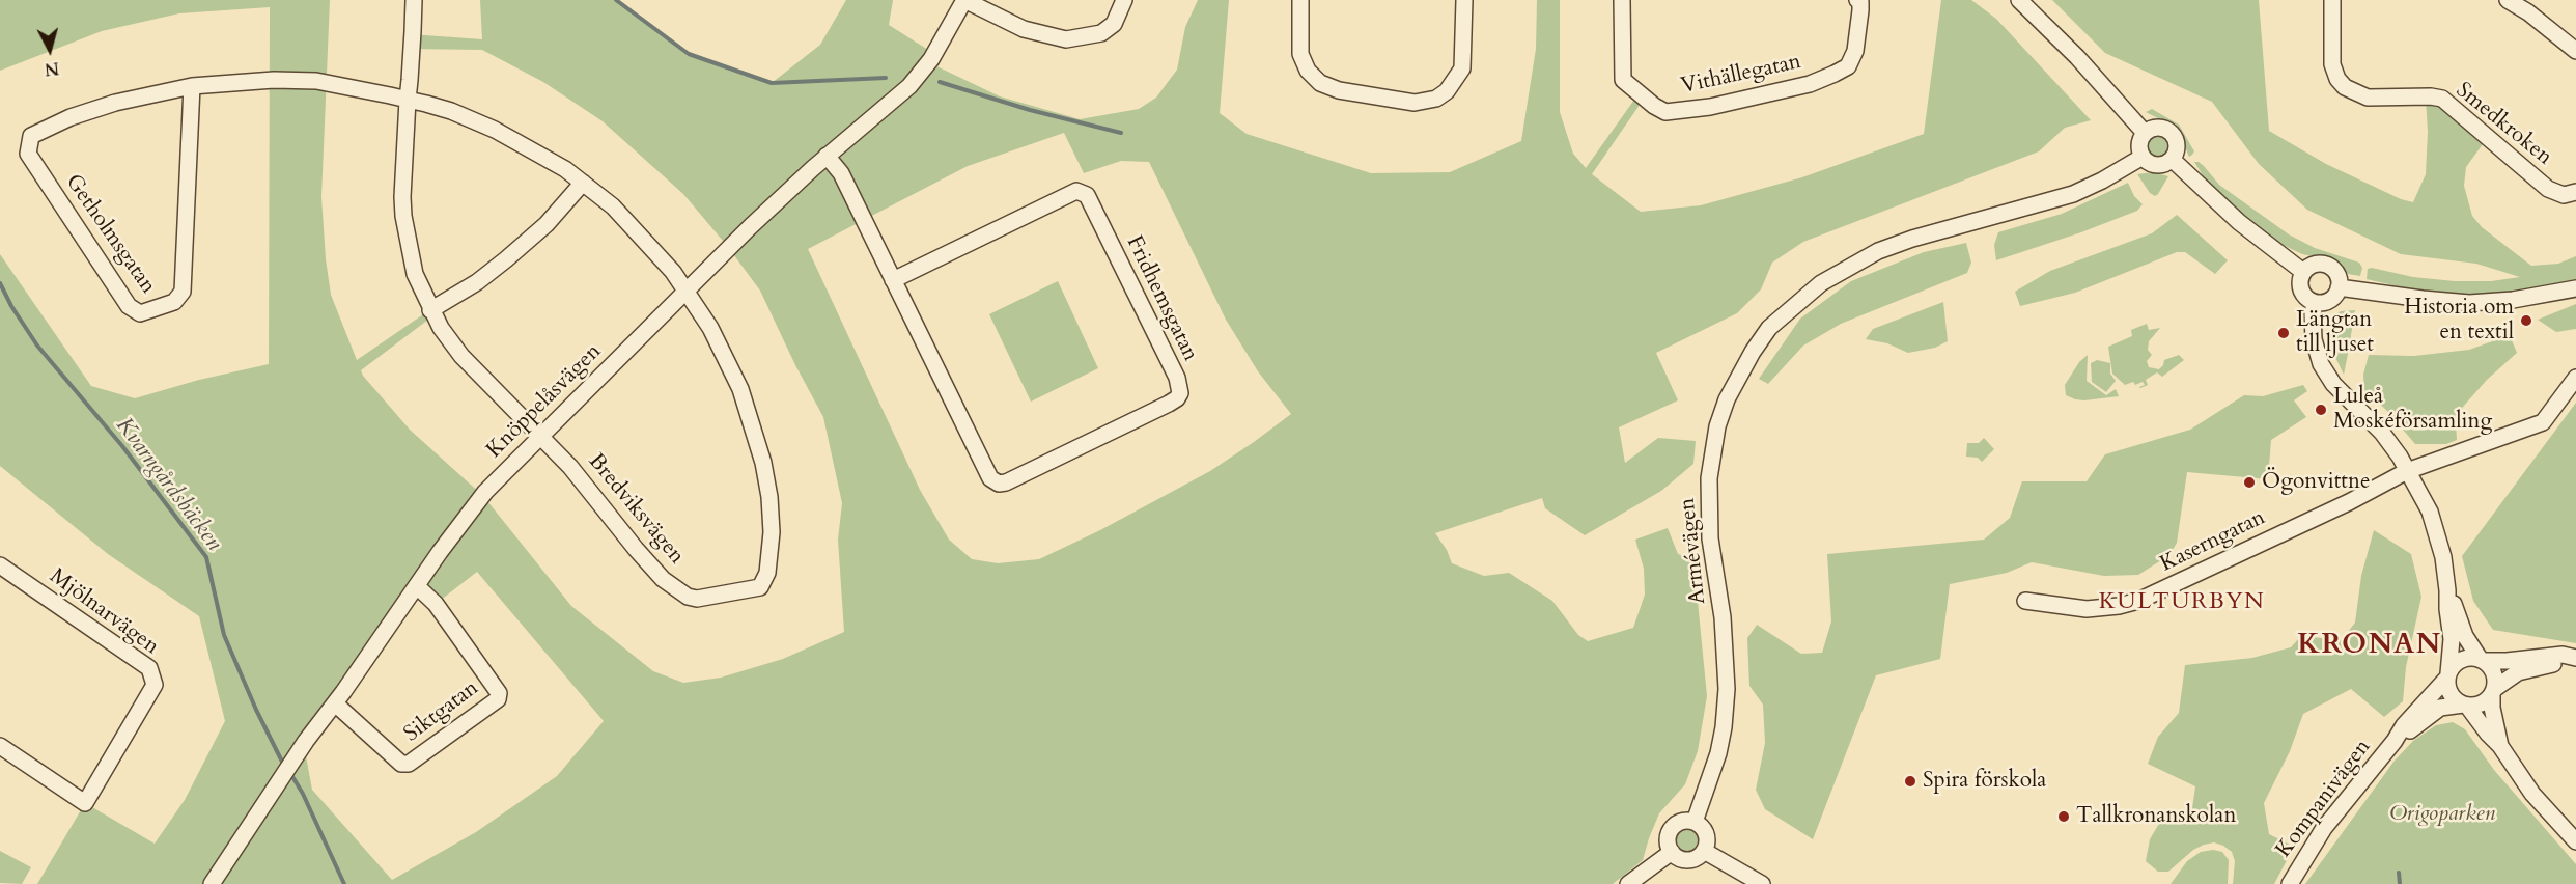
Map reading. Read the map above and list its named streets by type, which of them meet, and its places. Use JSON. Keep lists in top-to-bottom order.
{
  "streets": {
    "street": [
      "Vithällegatan",
      "Smedkroken",
      "Getholmsgatan",
      "Fridhemsgatan",
      "Knöppelåsvägen",
      "Bredviksvägen",
      "Kaserngatan",
      "Armévägen",
      "Mjölnarvägen",
      "Siktgatan",
      "Kompanivägen"
    ]
  },
  "crossings": [
    ["Getholmsgatan", "Bredviksvägen"],
    ["Fridhemsgatan", "Knöppelåsvägen"],
    ["Knöppelåsvägen", "Bredviksvägen"],
    ["Knöppelåsvägen", "Siktgatan"]
  ],
  "districts": ["KULTURBYN", "KRONAN"],
  "water": ["Kvarngårdsbäcken"],
  "parks": ["Origoparken"],
  "places": [
    "Historia om en textil",
    "Längtan till ljuset",
    "Luleå Moskéförsamling",
    "Ögonvittne",
    "Spira förskola",
    "Tallkronanskolan"
  ],
  "north": "bottom"
}
